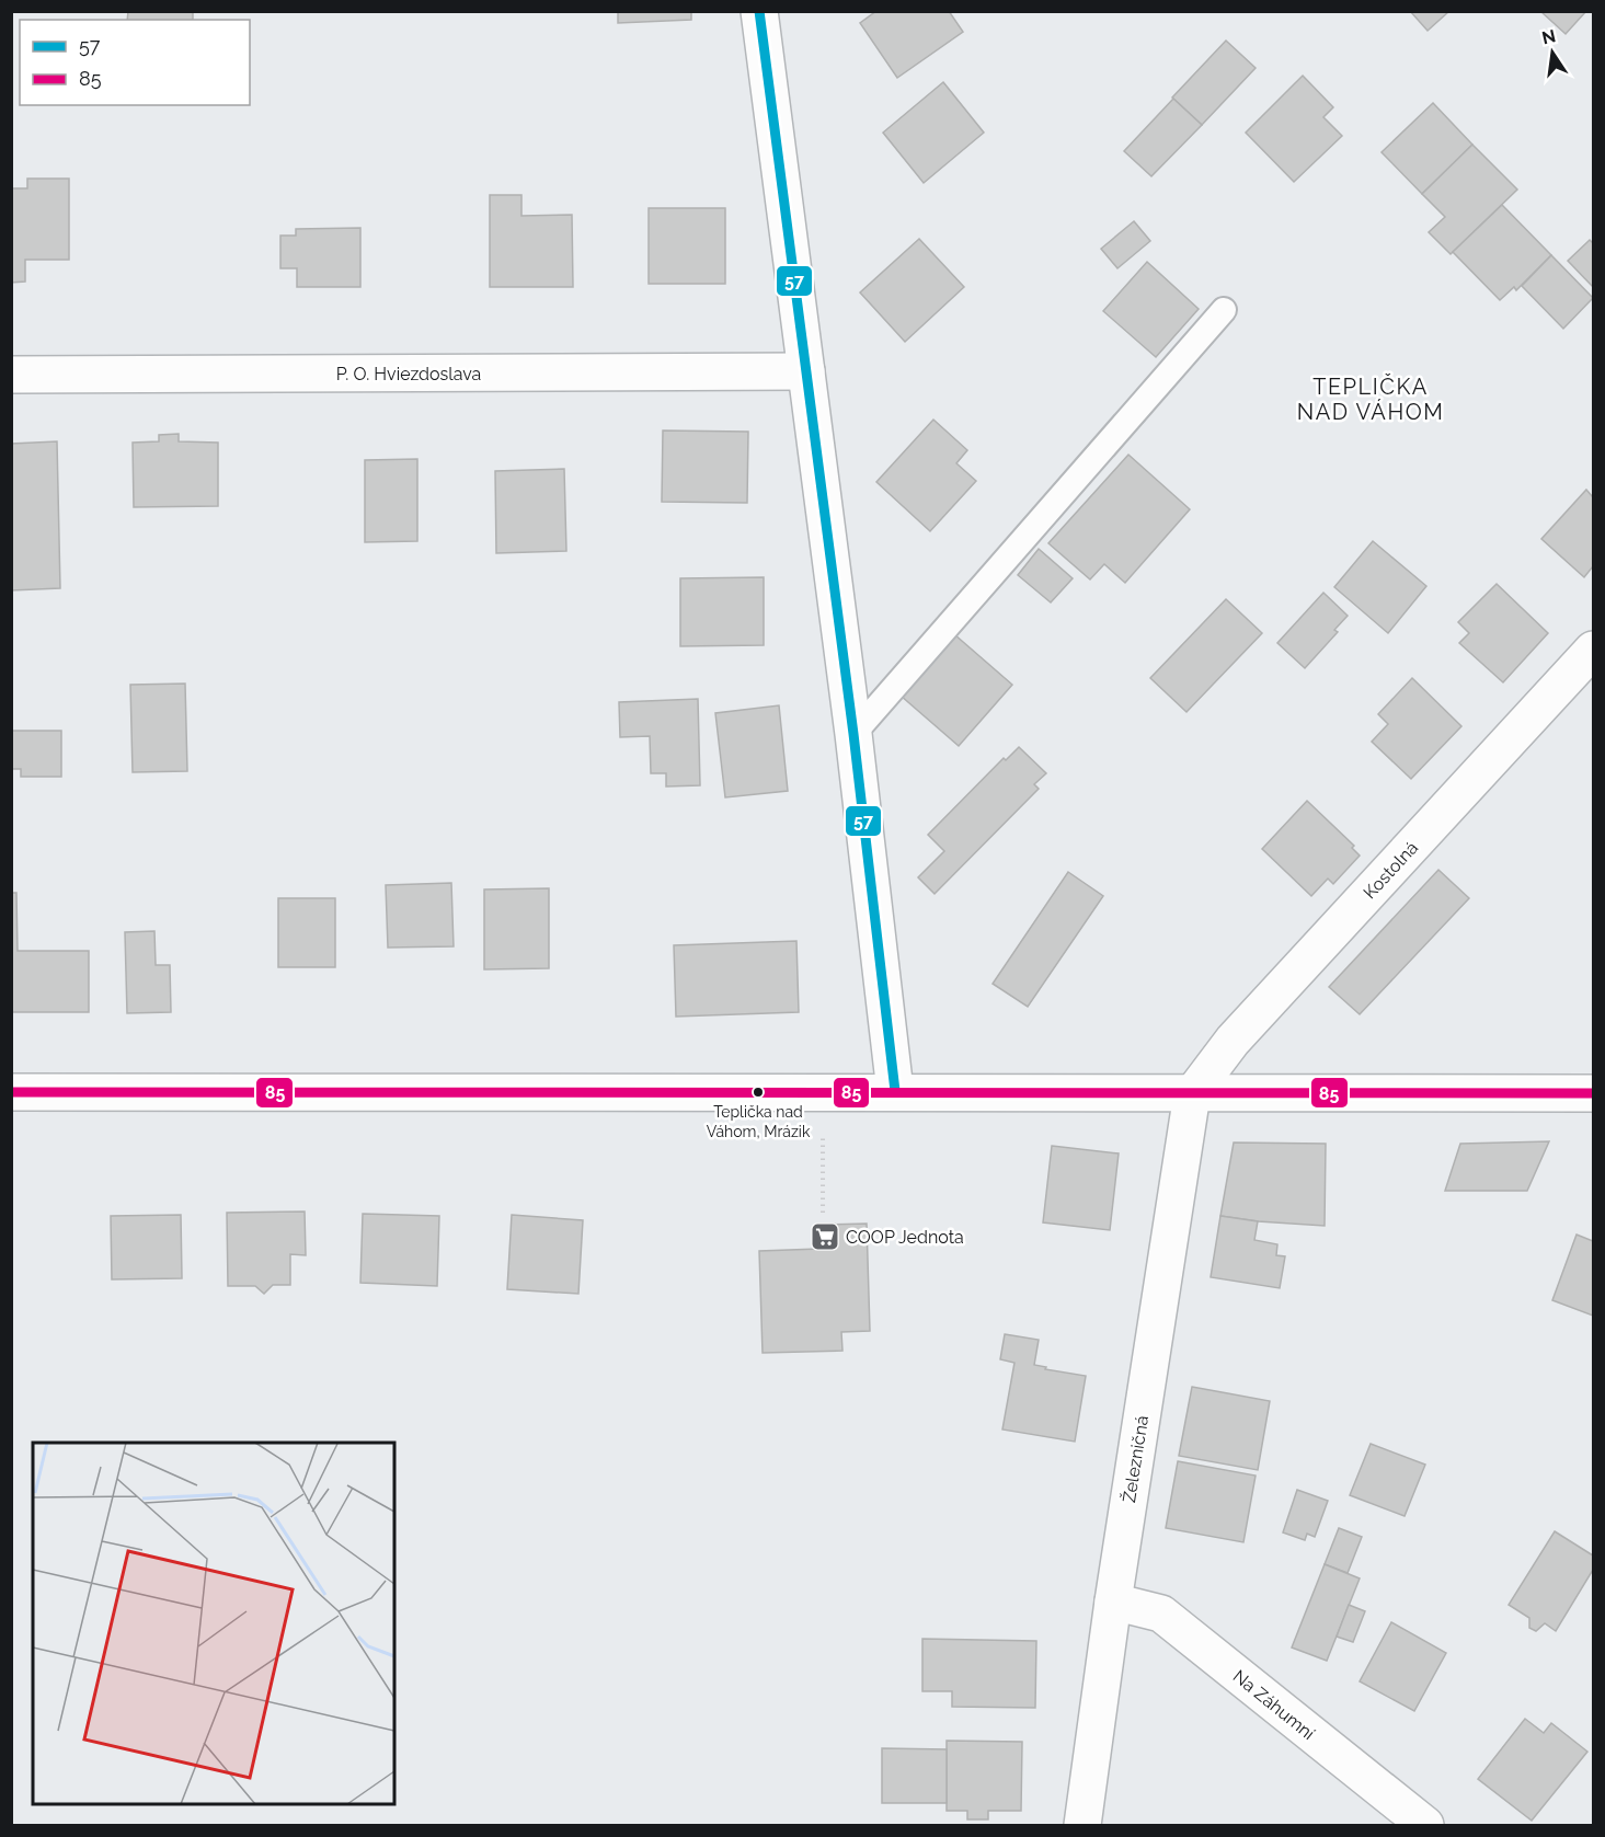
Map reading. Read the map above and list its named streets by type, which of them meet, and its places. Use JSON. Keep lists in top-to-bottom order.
{
  "streets": {
    "street": [
      "P. O. Hviezdoslava",
      "Kostolná",
      "Železničná",
      "Na Záhumní"
    ]
  },
  "crossings": [
    ["Kostolná", "Železničná"],
    ["Železničná", "Na Záhumní"]
  ],
  "districts": ["TEPLIČKA NAD VÁHOM"],
  "places": {
    "other": ["Teplička nad Váhom, Mrázik"],
    "supermarket": ["COOP Jednota"]
  },
  "lines": ["transit line 57", "transit line 85"],
  "legend": ["57", "85"],
  "north": "top"
}
